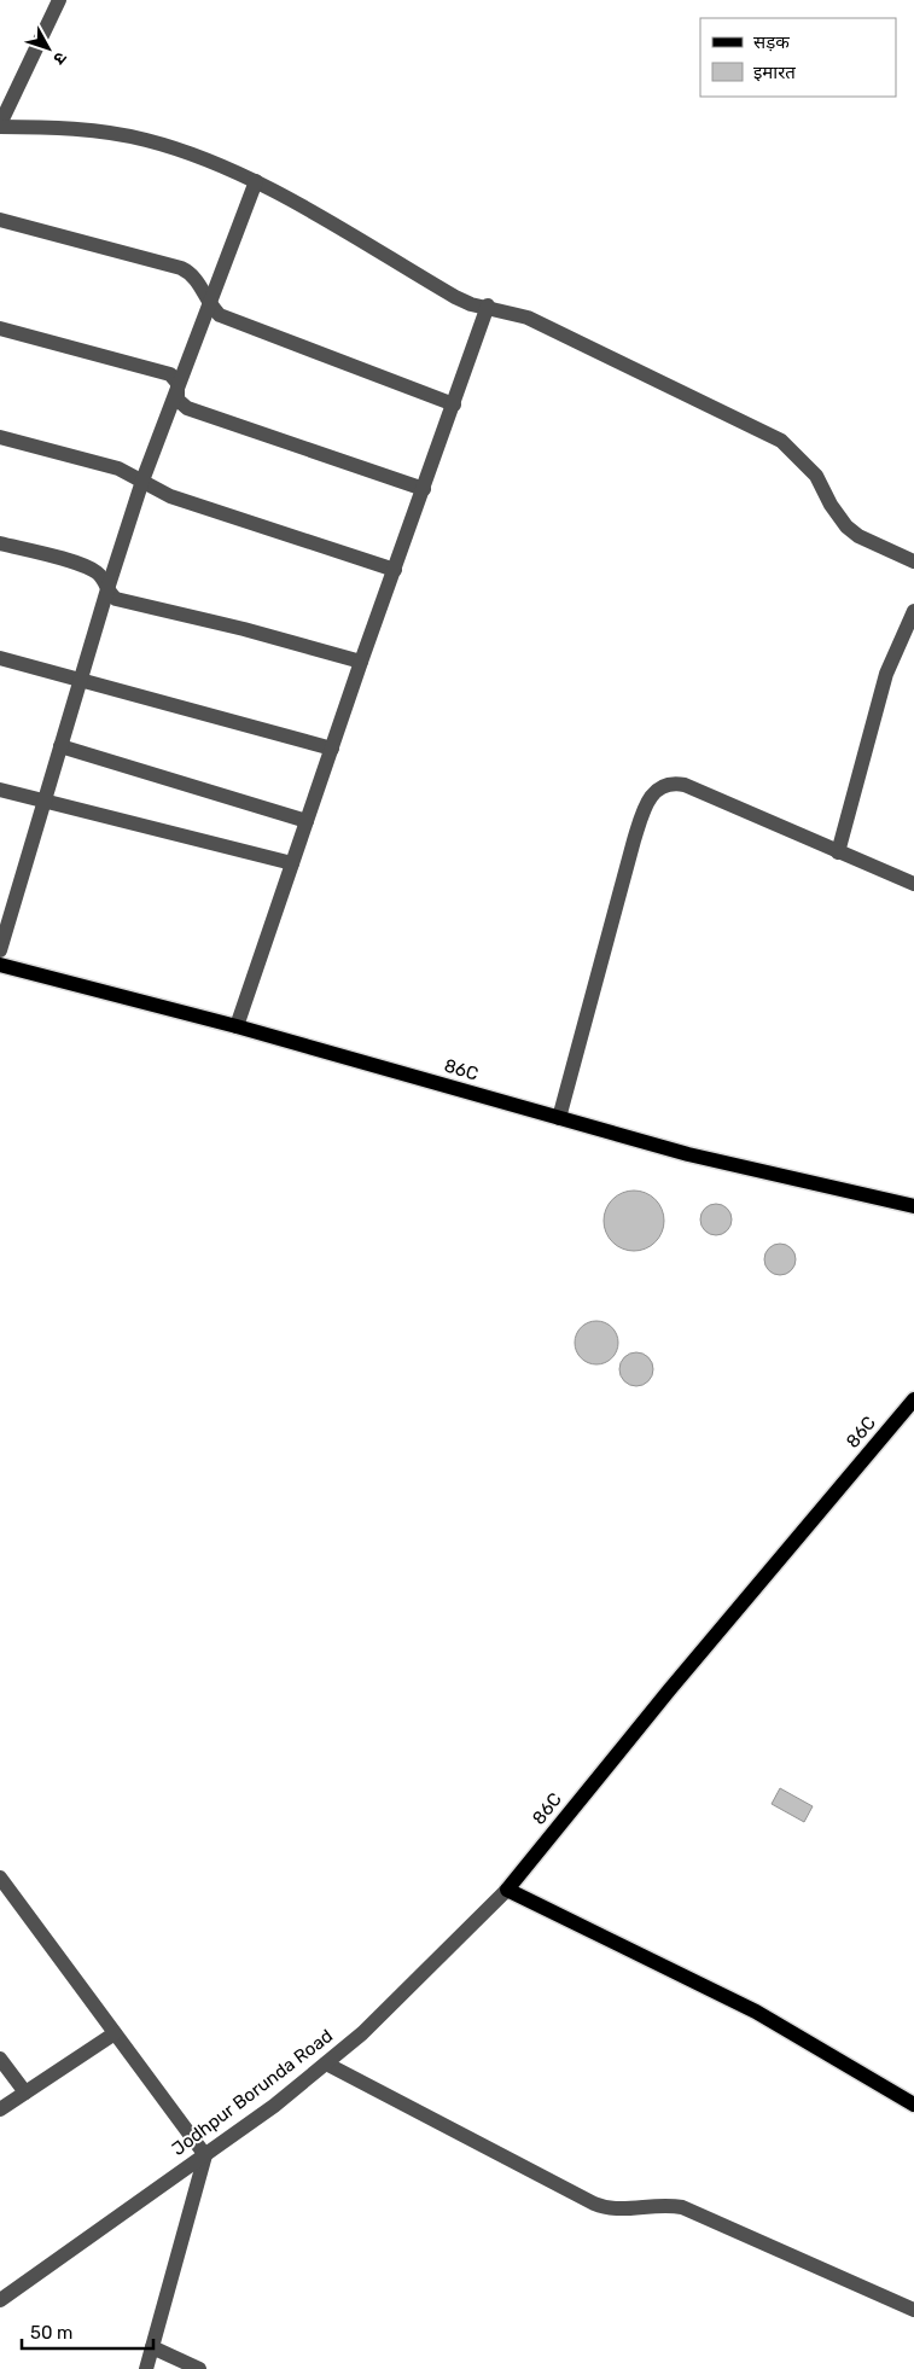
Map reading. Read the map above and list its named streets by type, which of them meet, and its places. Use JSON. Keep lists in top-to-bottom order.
{
  "streets": {
    "main road": ["86C"],
    "street": ["Jodhpur Borunda Road"]
  },
  "crossings": [
    ["86C", "Jodhpur Borunda Road"]
  ],
  "legend": ["सड़क", "इमारत"],
  "scale_bar": "50 m",
  "north": "bottom right"
}
